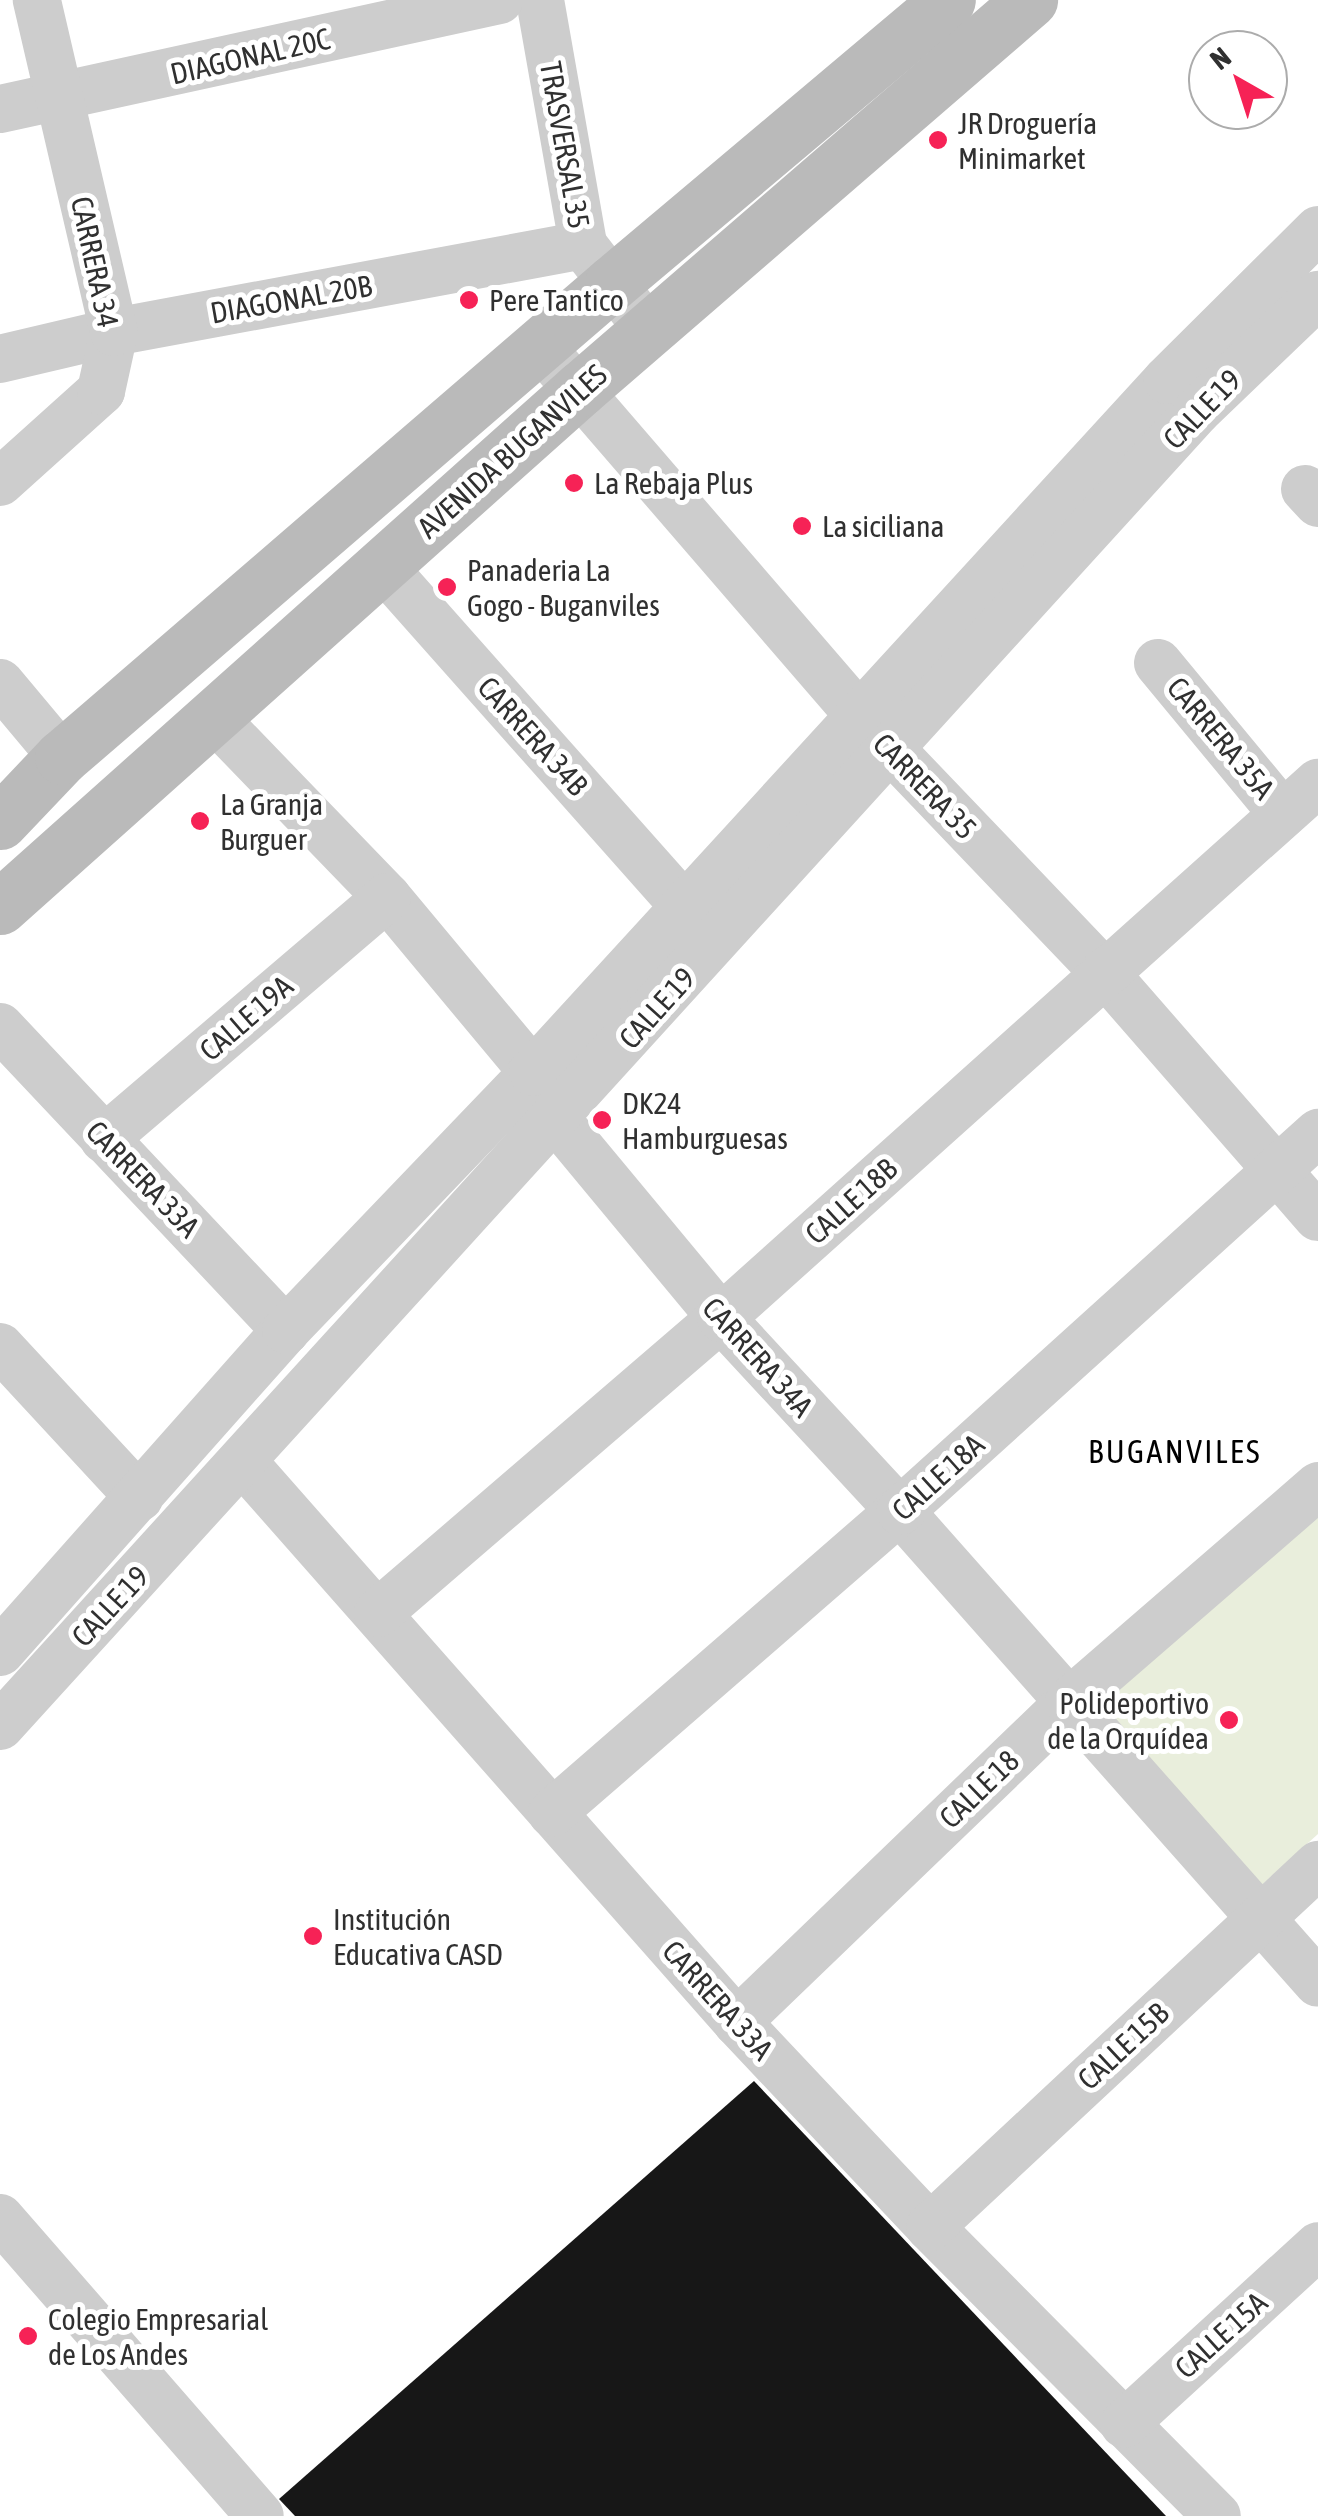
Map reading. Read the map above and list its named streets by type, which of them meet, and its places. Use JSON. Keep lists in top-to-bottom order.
{
  "streets": {
    "main road": ["AVENIDA BUGANVILES"],
    "street": [
      "DIAGONAL 20C",
      "TRASVERSAL 35",
      "CARRERA 34",
      "DIAGONAL 20B",
      "CALLE 19",
      "CARRERA 34B",
      "CARRERA 35A",
      "CARRERA 35",
      "CALLE 19A",
      "CARRERA 33A",
      "CALLE 18B",
      "CARRERA 34A",
      "CALLE 18A",
      "CALLE 18",
      "CALLE 15B",
      "CALLE 15A"
    ]
  },
  "crossings": [
    ["DIAGONAL 20C", "CARRERA 34"],
    ["TRASVERSAL 35", "DIAGONAL 20B"],
    ["TRASVERSAL 35", "AVENIDA BUGANVILES"],
    ["CARRERA 34", "DIAGONAL 20B"],
    ["DIAGONAL 20B", "AVENIDA BUGANVILES"],
    ["CALLE 19", "CARRERA 34B"],
    ["CALLE 19", "CARRERA 35"],
    ["CALLE 19", "CARRERA 33A"],
    ["CALLE 19", "CARRERA 34A"],
    ["AVENIDA BUGANVILES", "CARRERA 34B"],
    ["AVENIDA BUGANVILES", "CARRERA 35"],
    ["AVENIDA BUGANVILES", "CARRERA 34A"],
    ["CARRERA 35A", "CALLE 18B"],
    ["CARRERA 35", "CALLE 18B"],
    ["CARRERA 35", "CALLE 18A"],
    ["CALLE 19A", "CARRERA 33A"],
    ["CALLE 19A", "CARRERA 34A"],
    ["CARRERA 33A", "CALLE 18B"],
    ["CARRERA 33A", "CALLE 18A"],
    ["CARRERA 33A", "CALLE 18"],
    ["CARRERA 33A", "CALLE 15B"],
    ["CARRERA 33A", "CALLE 15A"],
    ["CALLE 18B", "CARRERA 34A"],
    ["CARRERA 34A", "CALLE 18A"],
    ["CARRERA 34A", "CALLE 18"],
    ["CARRERA 34A", "CALLE 15B"]
  ],
  "districts": ["BUGANVILES"],
  "places": [
    "JR Droguería Minimarket",
    "Pere Tantico",
    "La Rebaja Plus",
    "La siciliana",
    "Panaderia La Gogo - Buganviles",
    "La Granja Burguer",
    "DK24 Hamburguesas",
    "Polideportivo de la Orquídea",
    "Institución Educativa CASD",
    "Colegio Empresarial de Los Andes"
  ],
  "north": "top left"
}
